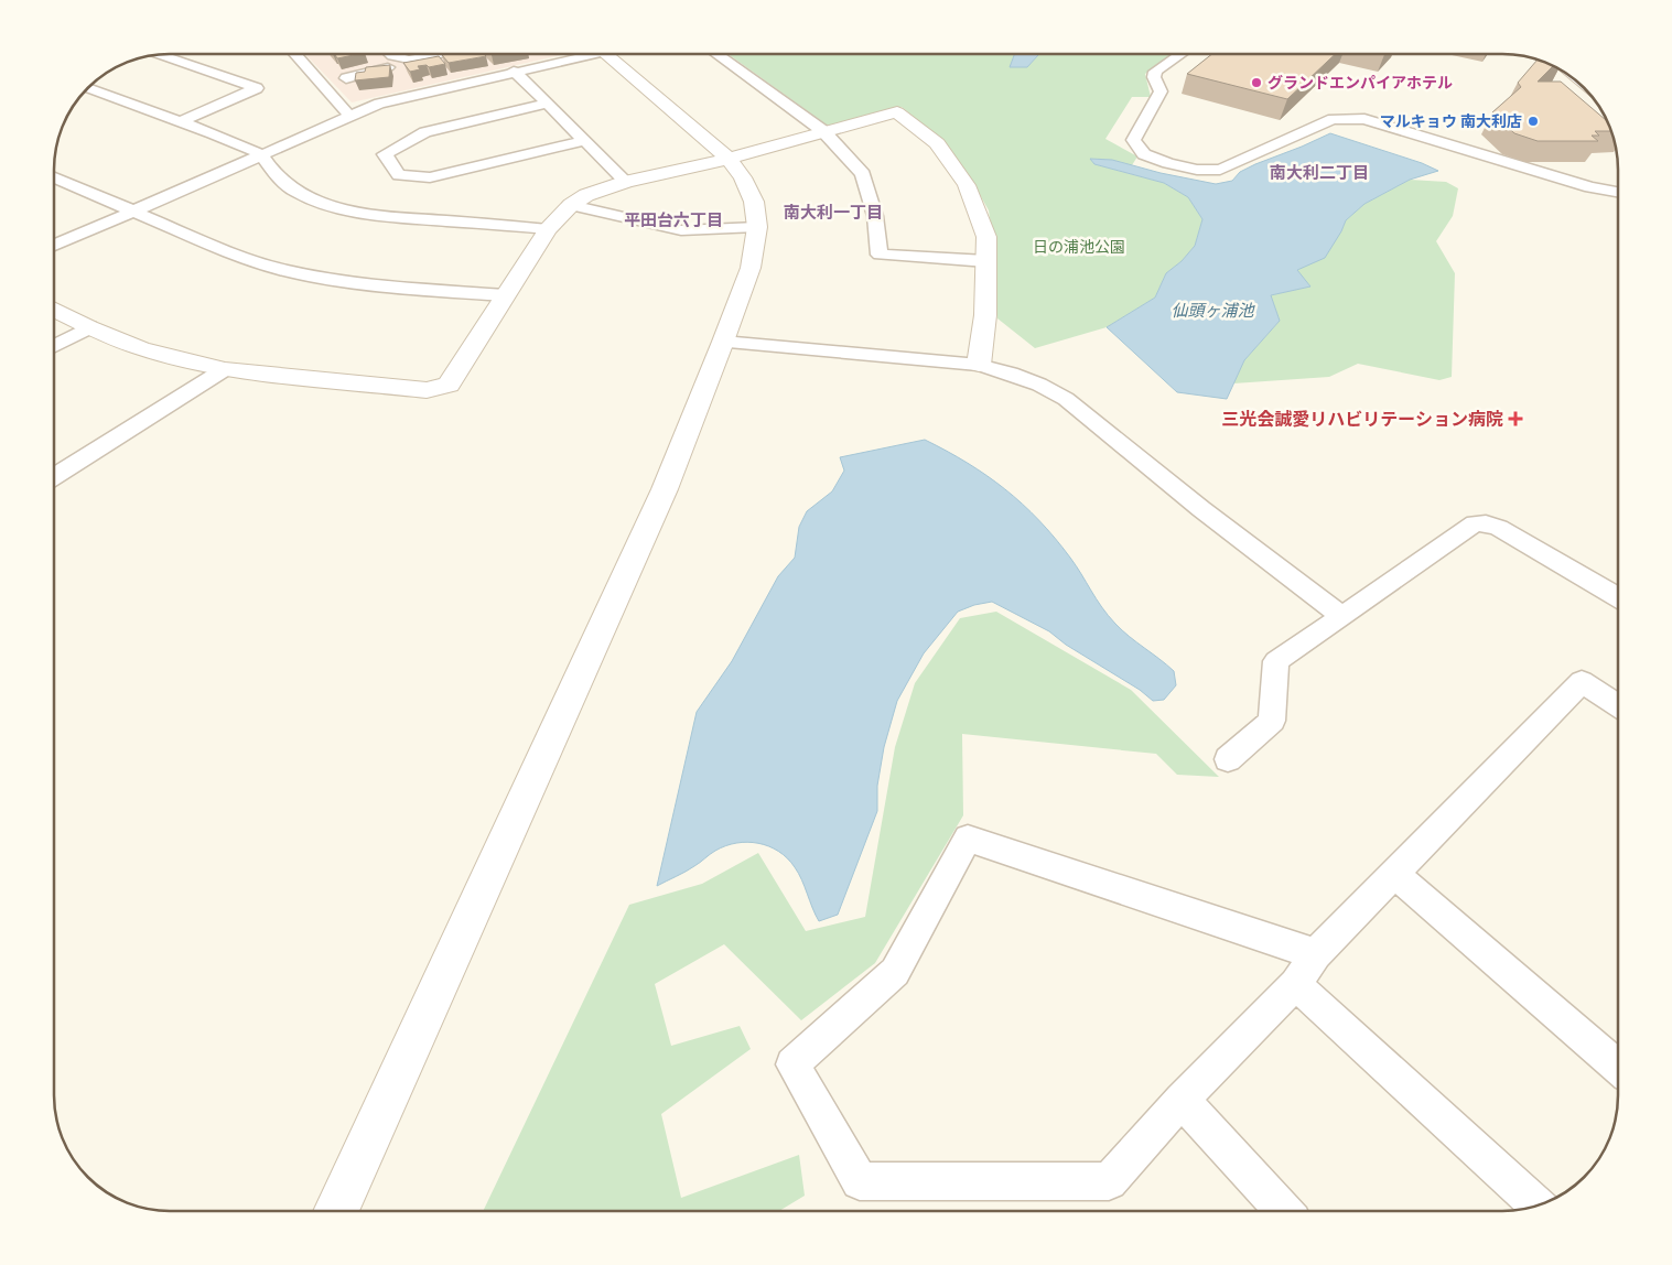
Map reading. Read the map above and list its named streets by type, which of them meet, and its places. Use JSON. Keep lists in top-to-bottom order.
{
  "districts": ["南大利二丁目", "南大利一丁目", "平田台六丁目"],
  "water": ["仙頭ヶ浦池"],
  "parks": ["日の浦池公園"],
  "places": {
    "other": ["グランドエンパイアホテル", "マルキョウ 南大利店"],
    "health": ["三光会誠愛リハビリテーション病院"]
  }
}
